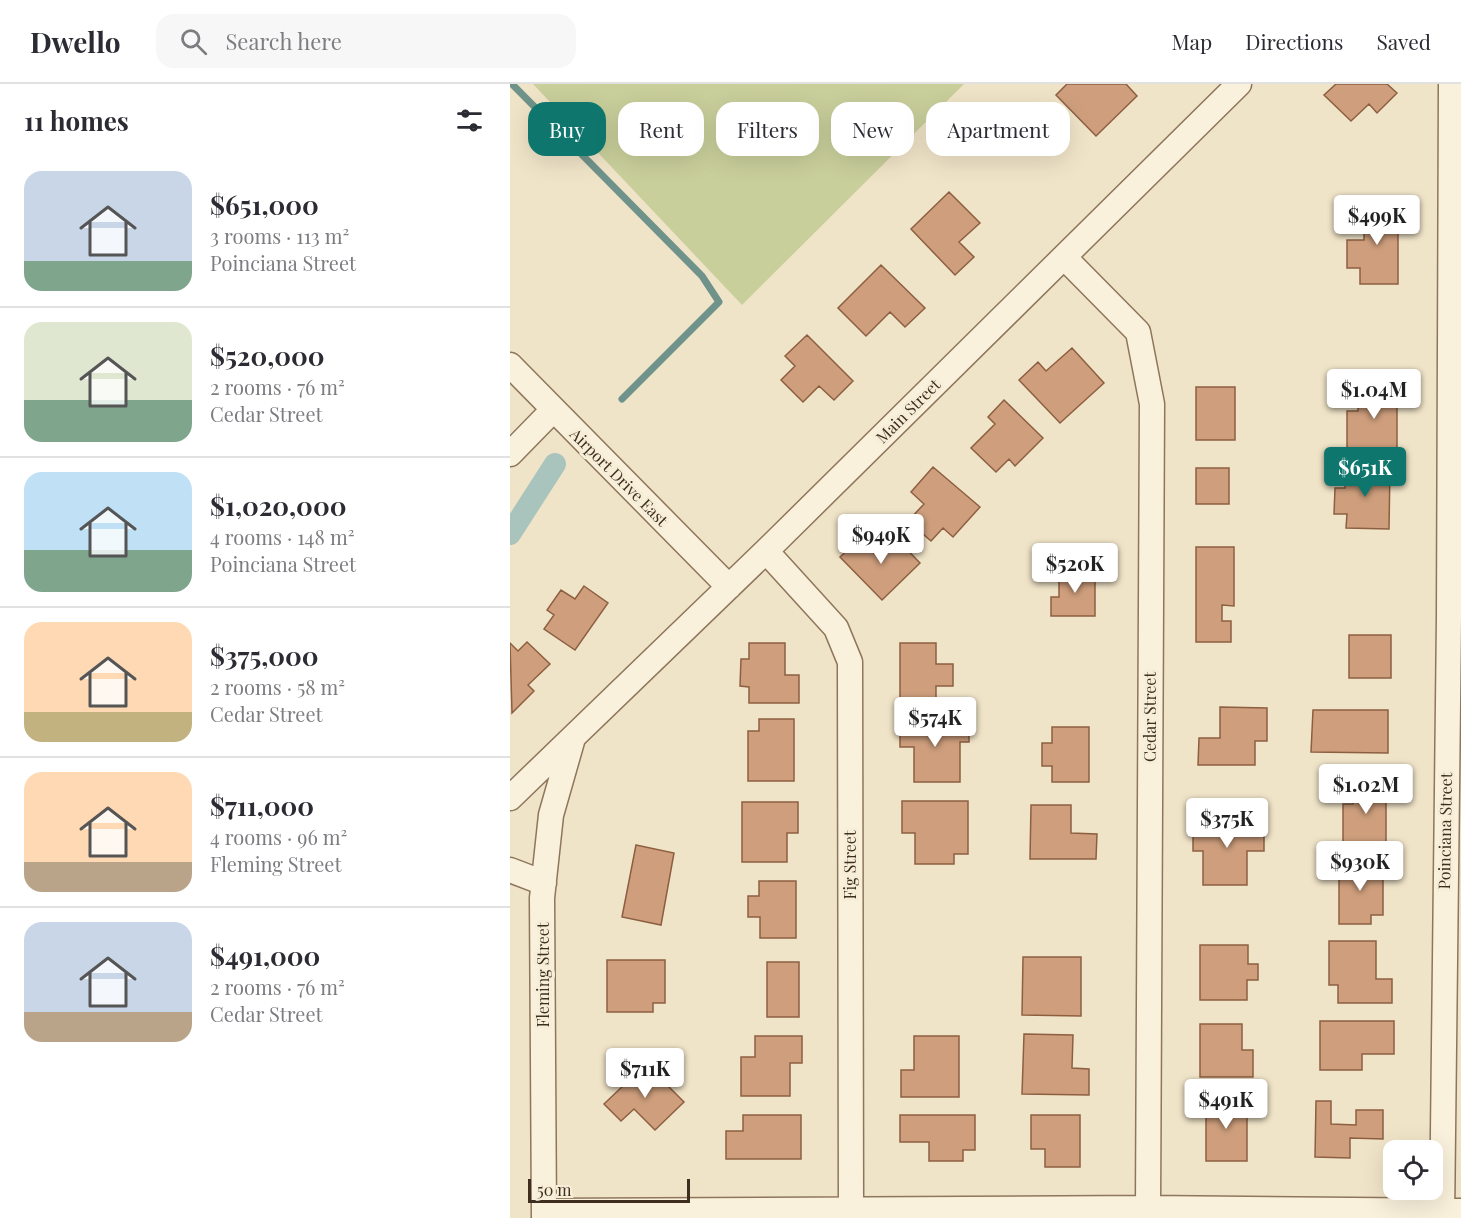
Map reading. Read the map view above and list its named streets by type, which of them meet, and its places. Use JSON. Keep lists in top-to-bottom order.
{
  "streets": {
    "street": [
      "Main Street",
      "Airport Drive East",
      "Cedar Street",
      "Poinciana Street",
      "Fig Street",
      "Fleming Street"
    ]
  },
  "crossings": [
    ["Main Street", "Airport Drive East"],
    ["Main Street", "Cedar Street"],
    ["Main Street", "Fig Street"],
    ["Main Street", "Fleming Street"]
  ],
  "scale_bar": "50 m",
  "page": {
    "header": "Dwello",
    "search": "Search here",
    "nav": ["Map", "Directions", "Saved"],
    "heading": "11 homes",
    "chip": [
      "Buy",
      "Rent",
      "Filters",
      "New",
      "Apartment"
    ],
    "list": [
      {
        "name": "$651,000",
        "note": "3 rooms · 113 m² · Poinciana Street"
      },
      {
        "name": "$520,000",
        "note": "2 rooms · 76 m² · Cedar Street"
      },
      {
        "name": "$1,020,000",
        "note": "4 rooms · 148 m² · Poinciana Street"
      },
      {
        "name": "$375,000",
        "note": "2 rooms · 58 m² · Cedar Street"
      },
      {
        "name": "$711,000",
        "note": "4 rooms · 96 m² · Fleming Street"
      },
      {
        "name": "$491,000",
        "note": "2 rooms · 76 m² · Cedar Street"
      }
    ],
    "price": [
      "$499K",
      "$1.04M",
      "$651K",
      "$949K",
      "$520K",
      "$574K",
      "$1.02M",
      "$375K",
      "$930K",
      "$711K",
      "$491K"
    ],
    "scale": "50 m"
  }
}
